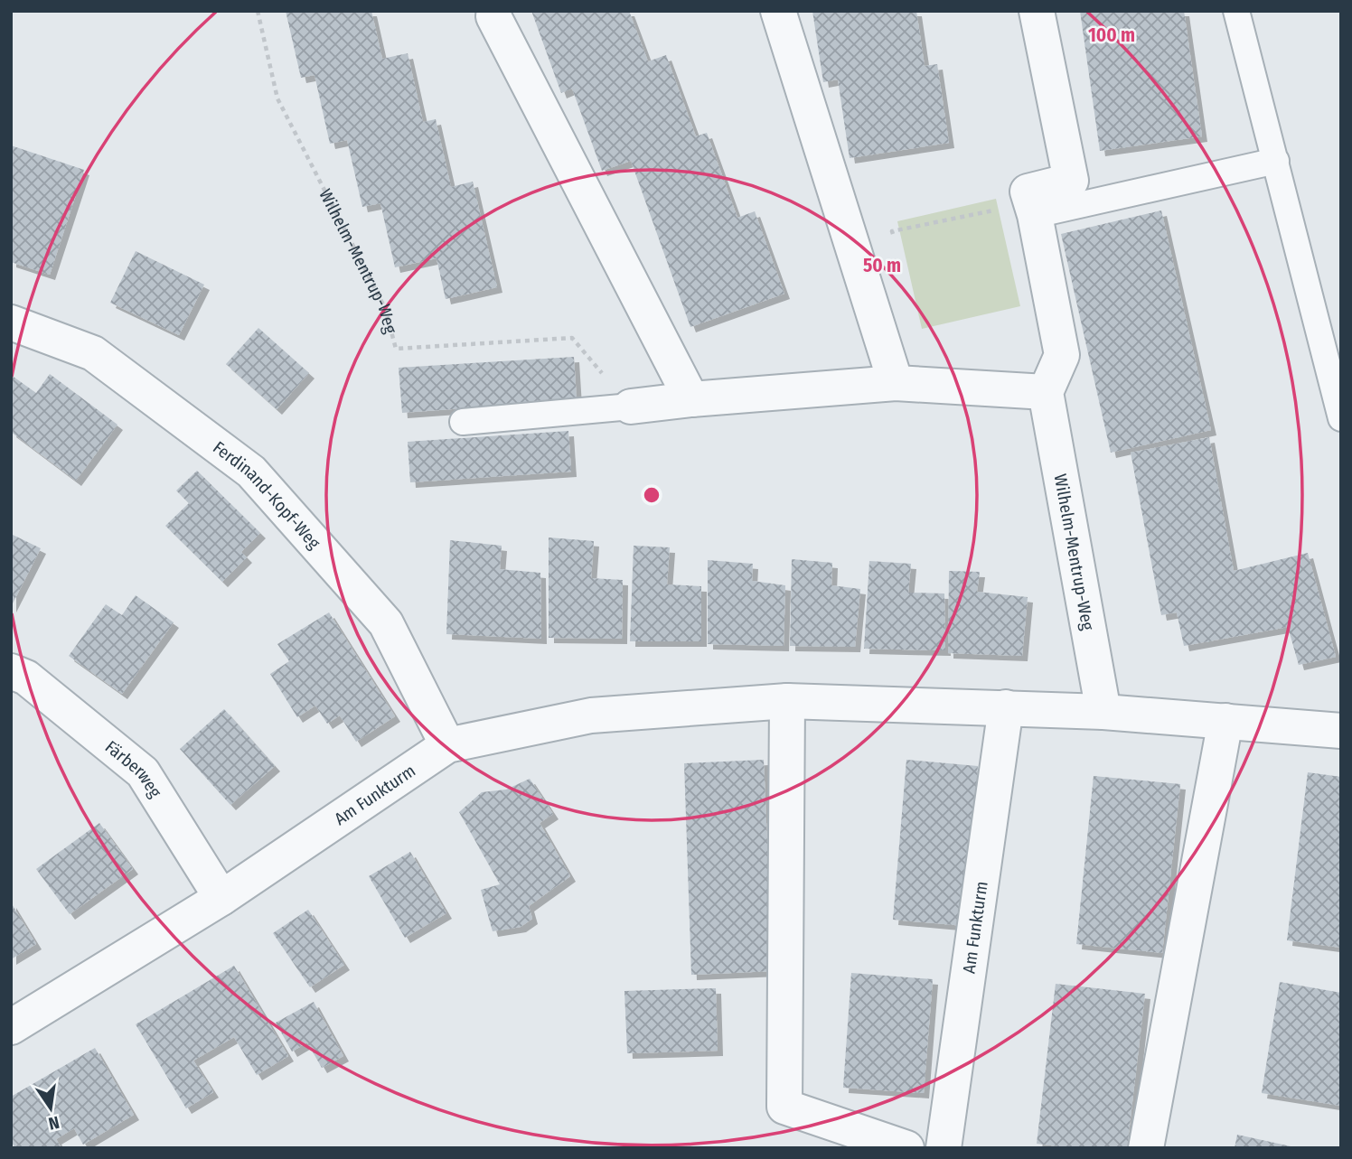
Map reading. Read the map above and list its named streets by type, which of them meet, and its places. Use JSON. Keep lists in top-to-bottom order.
{
  "streets": {
    "street": [
      "Wilhelm-Mentrup-Weg",
      "Ferdinand-Kopf-Weg",
      "Färberweg",
      "Am Funkturm"
    ]
  },
  "crossings": [
    ["Wilhelm-Mentrup-Weg", "Am Funkturm"],
    ["Ferdinand-Kopf-Weg", "Am Funkturm"],
    ["Färberweg", "Am Funkturm"]
  ],
  "north": "bottom",
  "rings": ["100 m", "50 m"]
}
